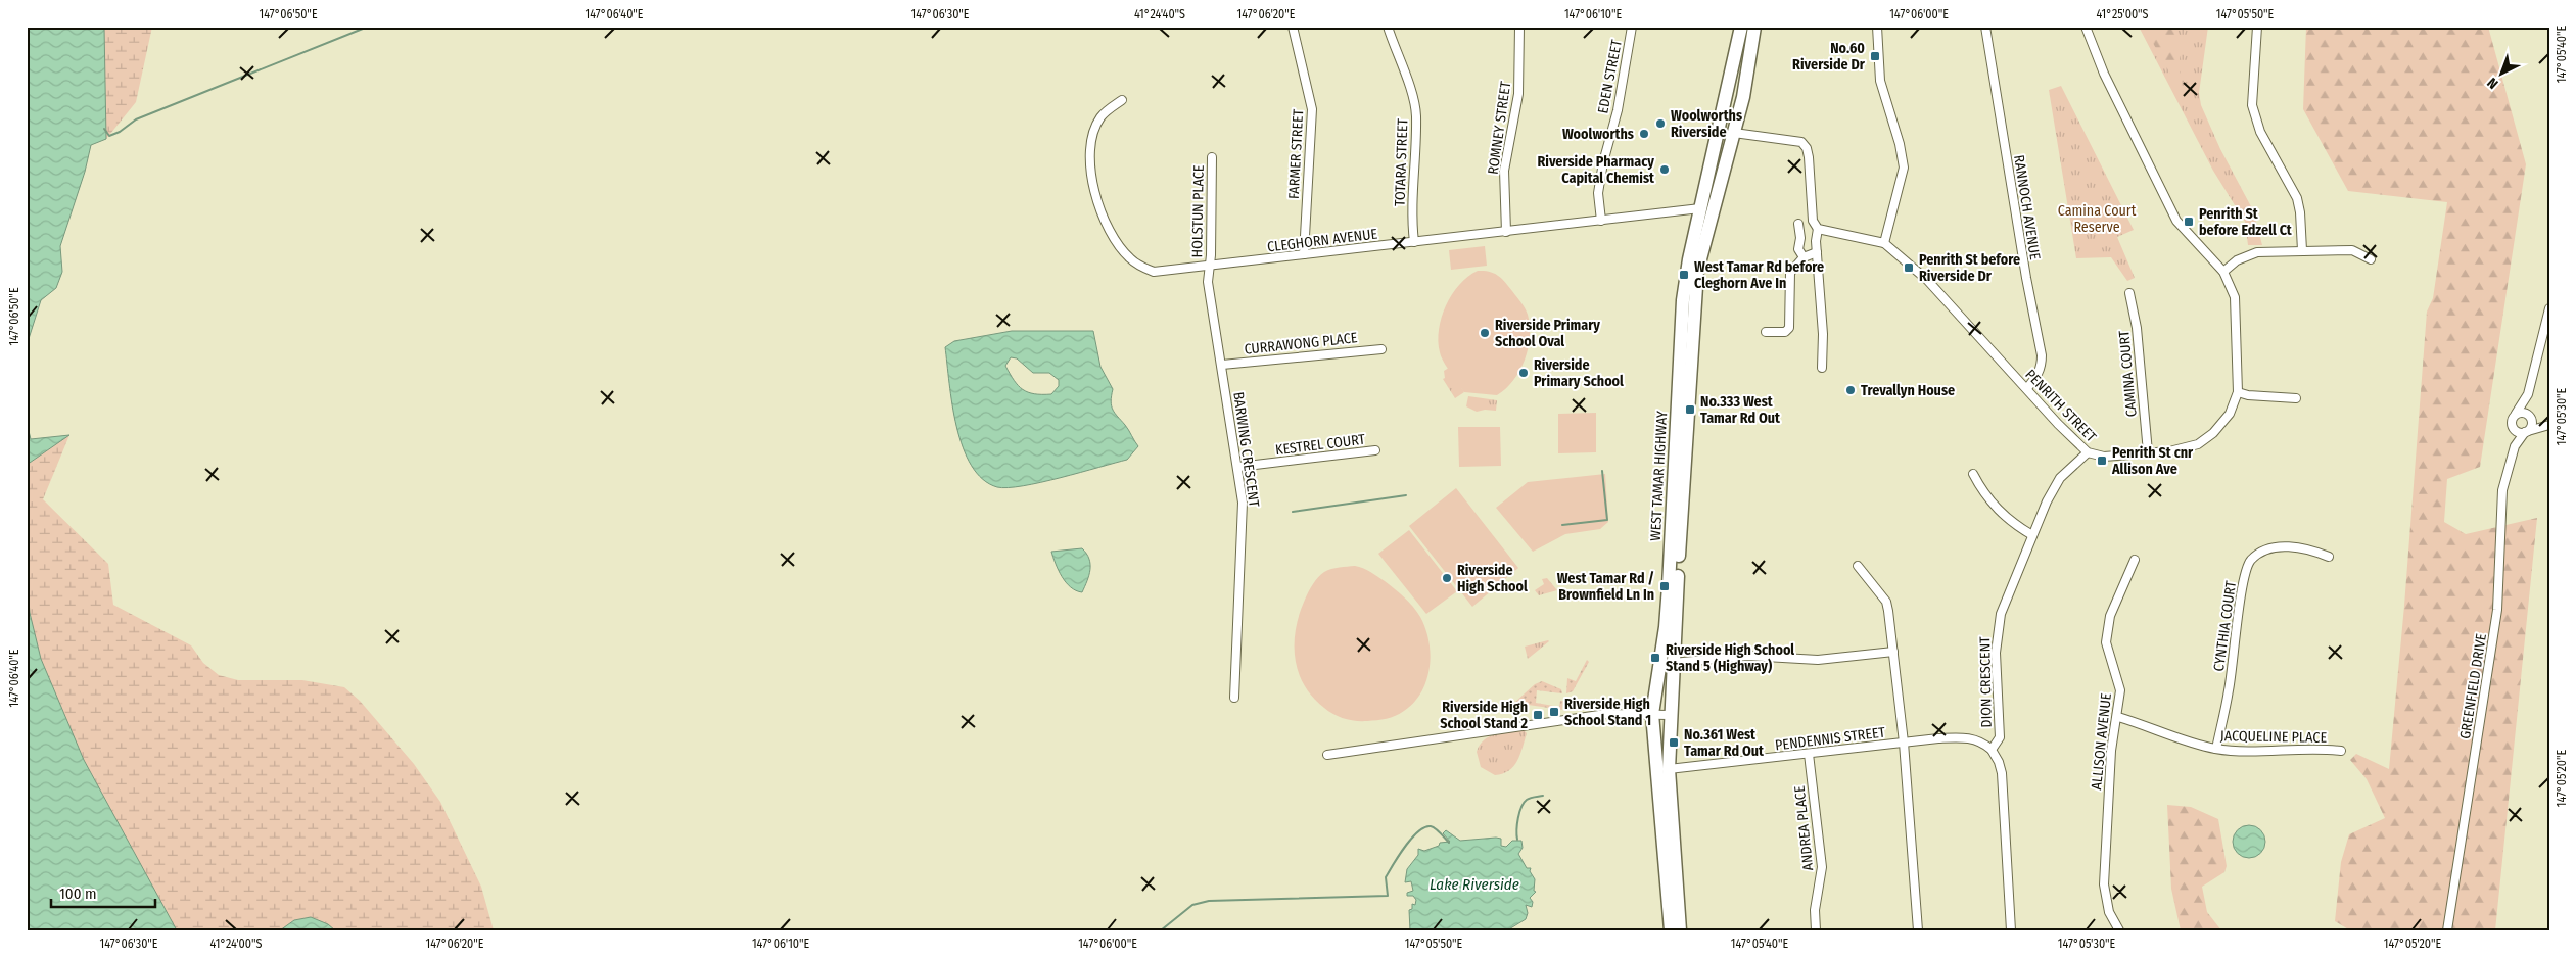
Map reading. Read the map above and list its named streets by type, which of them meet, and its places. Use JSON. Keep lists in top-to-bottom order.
{
  "streets": {
    "highway": ["WEST TAMAR HIGHWAY"],
    "street": [
      "EDEN STREET",
      "ROMNEY STREET",
      "FARMER STREET",
      "TOTARA STREET",
      "RANNOCH AVENUE",
      "HOLSTUN PLACE",
      "CLEGHORN AVENUE",
      "CURRAWONG PLACE",
      "CAMINA COURT",
      "PENRITH STREET",
      "KESTREL COURT",
      "BARWING CRESCENT",
      "CYNTHIA COURT",
      "DION CRESCENT",
      "GREENFIELD DRIVE",
      "JACQUELINE PLACE",
      "PENDENNIS STREET",
      "ALLISON AVENUE",
      "ANDREA PLACE"
    ]
  },
  "crossings": [
    ["EDEN STREET", "CLEGHORN AVENUE"],
    ["ROMNEY STREET", "CLEGHORN AVENUE"],
    ["FARMER STREET", "CLEGHORN AVENUE"],
    ["TOTARA STREET", "CLEGHORN AVENUE"],
    ["RANNOCH AVENUE", "PENRITH STREET"],
    ["HOLSTUN PLACE", "CLEGHORN AVENUE"],
    ["HOLSTUN PLACE", "BARWING CRESCENT"],
    ["CLEGHORN AVENUE", "BARWING CRESCENT"],
    ["CLEGHORN AVENUE", "WEST TAMAR HIGHWAY"],
    ["CURRAWONG PLACE", "BARWING CRESCENT"],
    ["CAMINA COURT", "PENRITH STREET"],
    ["PENRITH STREET", "DION CRESCENT"],
    ["KESTREL COURT", "BARWING CRESCENT"],
    ["WEST TAMAR HIGHWAY", "PENDENNIS STREET"],
    ["CYNTHIA COURT", "JACQUELINE PLACE"],
    ["DION CRESCENT", "PENDENNIS STREET"],
    ["JACQUELINE PLACE", "ALLISON AVENUE"],
    ["PENDENNIS STREET", "ANDREA PLACE"]
  ],
  "water": ["Lake Riverside"],
  "parks": ["Camina Court Reserve"],
  "places": {
    "transit": [
      "No.60 Riverside Dr",
      "Penrith St before Edzell Ct",
      "Penrith St before Riverside Dr",
      "West Tamar Rd before Cleghorn Ave In",
      "No.333 West Tamar Rd Out",
      "Penrith St cnr Allison Ave",
      "West Tamar Rd / Brownfield Ln In",
      "Riverside High School Stand 5 (Highway)",
      "Riverside High School Stand 1",
      "Riverside High School Stand 2",
      "No.361 West Tamar Rd Out"
    ],
    "other": [
      "Woolworths Riverside",
      "Woolworths",
      "Riverside Pharmacy Capital Chemist",
      "Riverside Primary School Oval",
      "Riverside Primary School",
      "Trevallyn House",
      "Riverside High School"
    ]
  },
  "scale_bar": "100 m",
  "north": "bottom left",
  "coordinates": [
    "147°06'50\"E",
    "147°06'40\"E",
    "147°06'30\"E",
    "41°24'40\"S",
    "147°06'20\"E",
    "147°06'10\"E",
    "147°06'00\"E",
    "41°25'00\"S",
    "147°05'50\"E",
    "147°05'40\"E",
    "147°05'30\"E",
    "147°05'20\"E",
    "41°24'00\"S"
  ]
}
